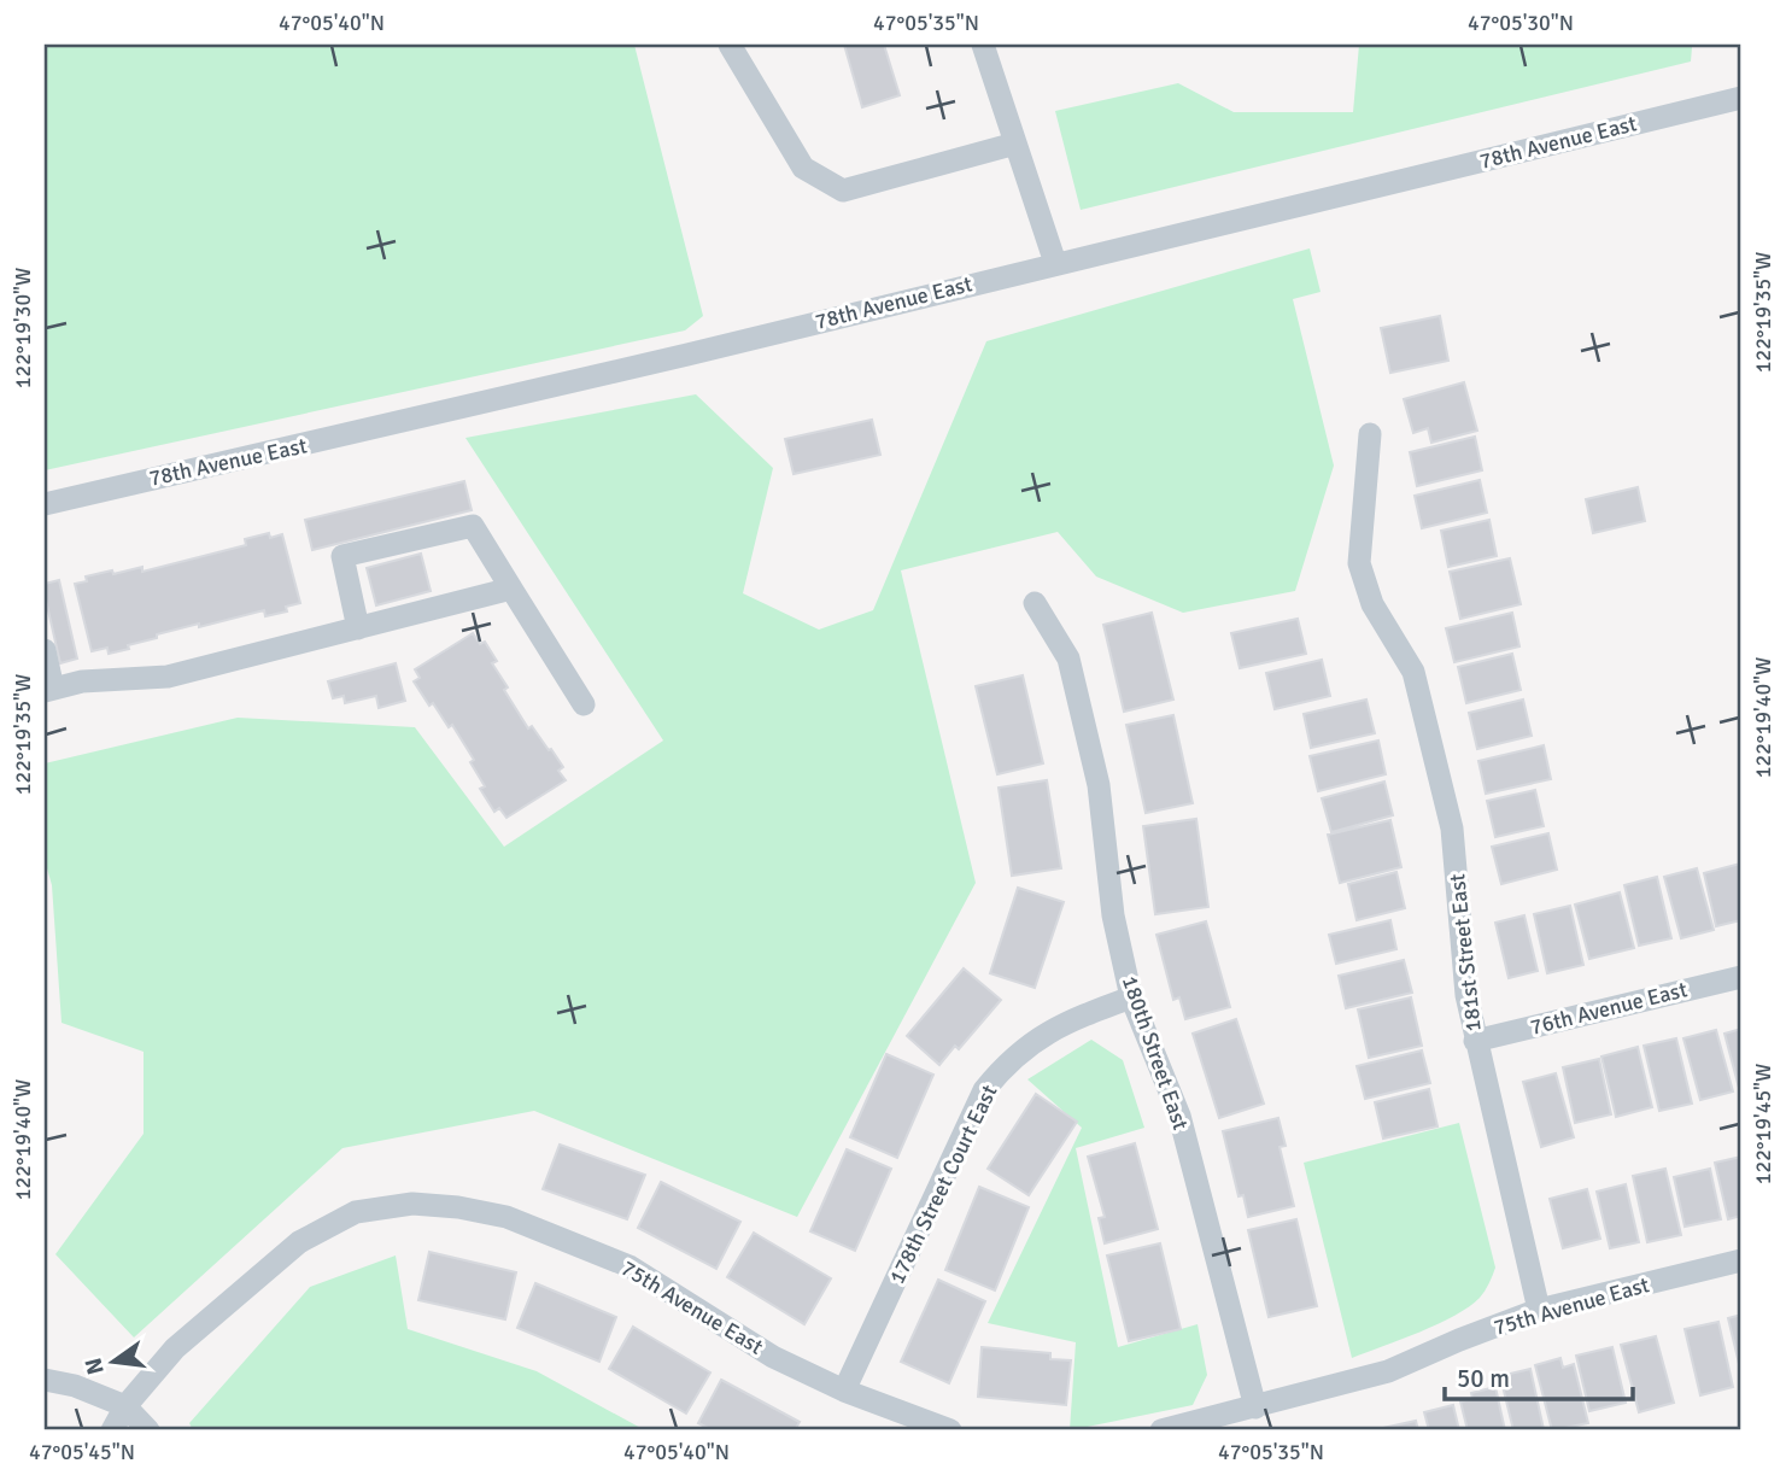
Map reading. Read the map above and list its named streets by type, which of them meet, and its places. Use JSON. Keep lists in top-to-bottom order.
{
  "streets": {
    "street": [
      "78th Avenue East",
      "181st Street East",
      "76th Avenue East",
      "180th Street East",
      "178th Street Court East",
      "75th Avenue East"
    ]
  },
  "crossings": [
    ["181st Street East", "76th Avenue East"],
    ["181st Street East", "75th Avenue East"],
    ["180th Street East", "178th Street Court East"],
    ["180th Street East", "75th Avenue East"],
    ["178th Street Court East", "75th Avenue East"]
  ],
  "scale_bar": "50 m",
  "north": "left",
  "coordinates": [
    "47°05'40\"N",
    "47°05'35\"N",
    "47°05'30\"N",
    "122°19'35\"W",
    "122°19'30\"W",
    "122°19'40\"W",
    "122°19'45\"W",
    "47°05'45\"N"
  ]
}
